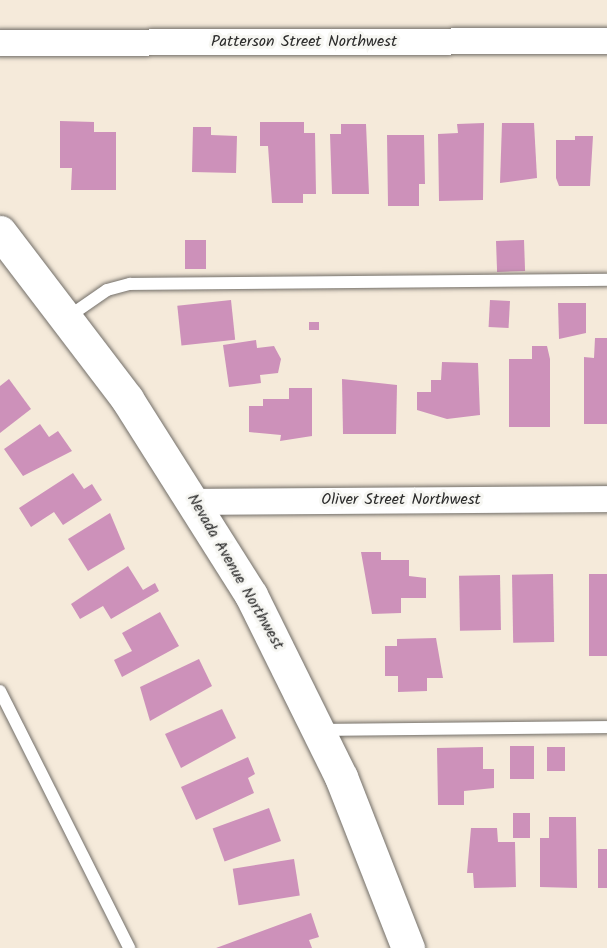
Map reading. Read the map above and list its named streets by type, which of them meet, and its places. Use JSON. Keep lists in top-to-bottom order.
{
  "streets": {
    "street": ["Patterson Street Northwest", "Oliver Street Northwest", "Nevada Avenue Northwest"]
  },
  "crossings": [
    ["Oliver Street Northwest", "Nevada Avenue Northwest"]
  ]
}
